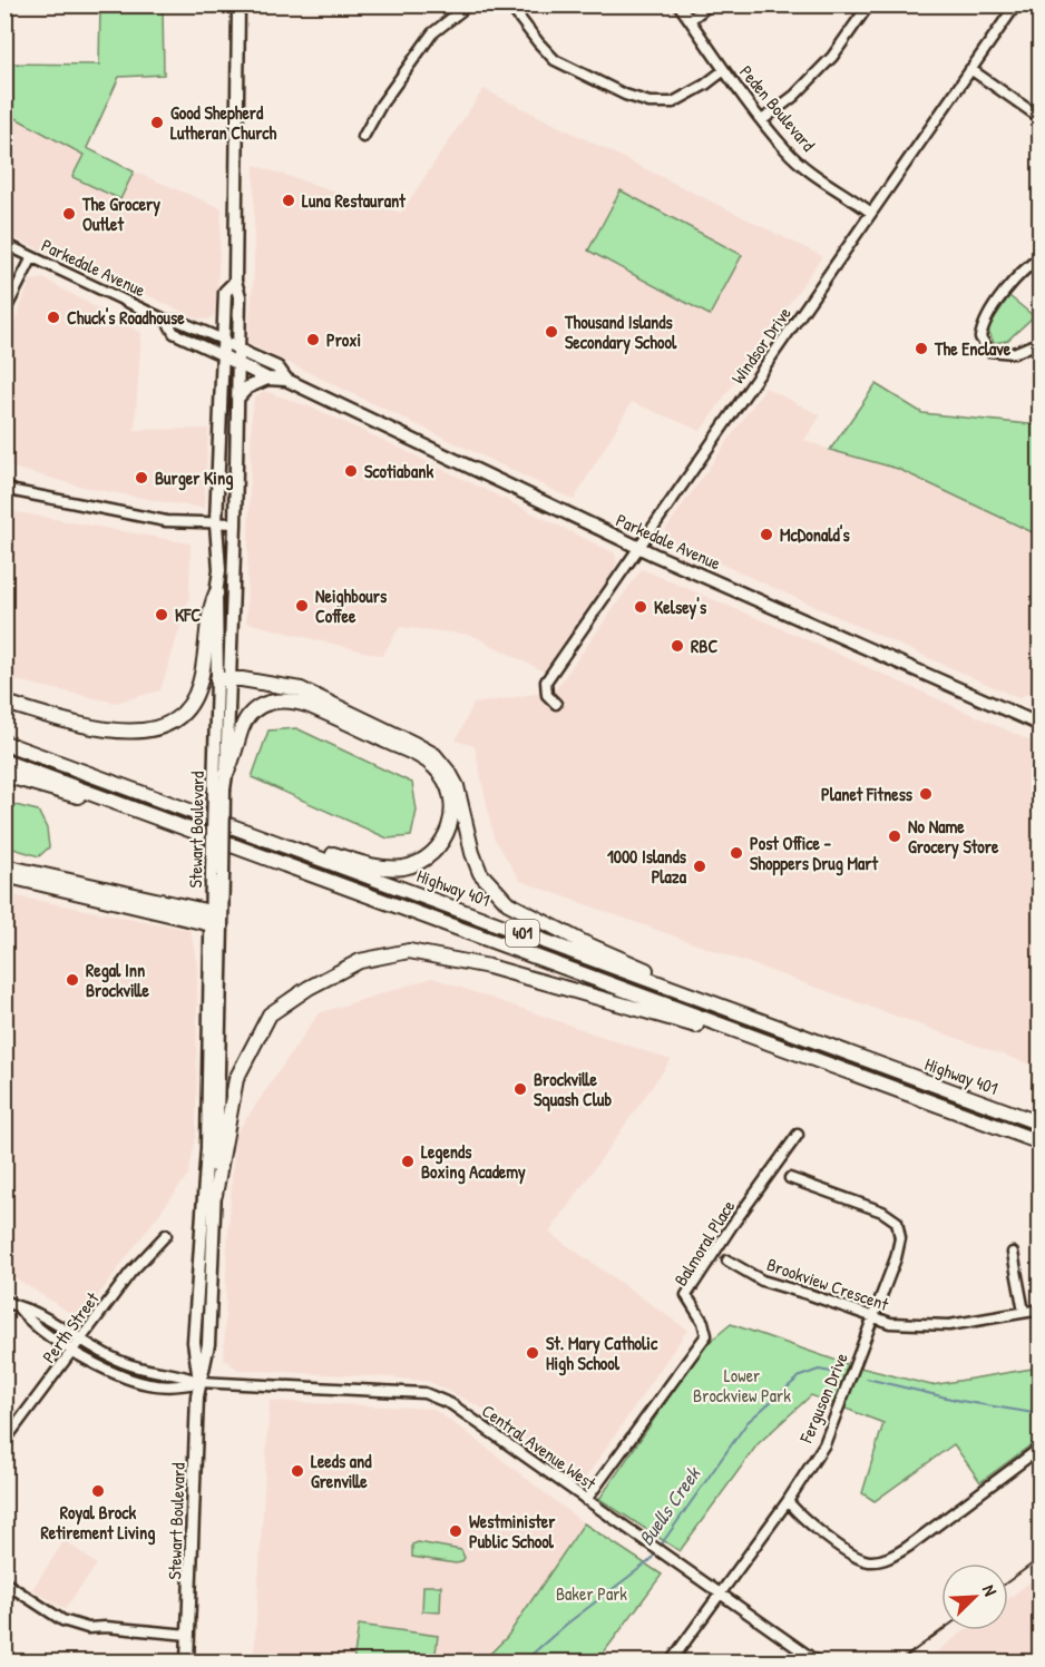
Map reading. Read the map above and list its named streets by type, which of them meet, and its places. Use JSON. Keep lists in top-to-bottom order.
{
  "streets": {
    "highway": ["Highway 401", "401"],
    "main road": ["Parkedale Avenue", "Stewart Boulevard"],
    "street": [
      "Peden Boulevard",
      "Windsor Drive",
      "Balmoral Place",
      "Brookview Crescent",
      "Perth Street",
      "Ferguson Drive",
      "Central Avenue West"
    ]
  },
  "crossings": [
    ["Peden Boulevard", "Windsor Drive"],
    ["Parkedale Avenue", "Windsor Drive"],
    ["Parkedale Avenue", "Stewart Boulevard"],
    ["Stewart Boulevard", "Central Avenue West"],
    ["Balmoral Place", "Central Avenue West"],
    ["Brookview Crescent", "Ferguson Drive"],
    ["Perth Street", "Central Avenue West"],
    ["Ferguson Drive", "Central Avenue West"]
  ],
  "water": ["Buells Creek"],
  "parks": ["Lower Brockview Park", "Baker Park"],
  "places": [
    "Good Shepherd Lutheran Church",
    "Luna Restaurant",
    "The Grocery Outlet",
    "Chuck's Roadhouse",
    "Thousand Islands Secondary School",
    "Proxi",
    "The Enclave",
    "Scotiabank",
    "Burger King",
    "McDonald's",
    "Neighbours Coffee",
    "Kelsey's",
    "KFC",
    "RBC",
    "Planet Fitness",
    "No Name Grocery Store",
    "Post Office - Shoppers Drug Mart",
    "1000 Islands Plaza",
    "Regal Inn Brockville",
    "Brockville Squash Club",
    "Legends Boxing Academy",
    "St. Mary Catholic High School",
    "Leeds and Grenville",
    "Royal Brock Retirement Living",
    "Westminister Public School"
  ],
  "north": "top right"
}
